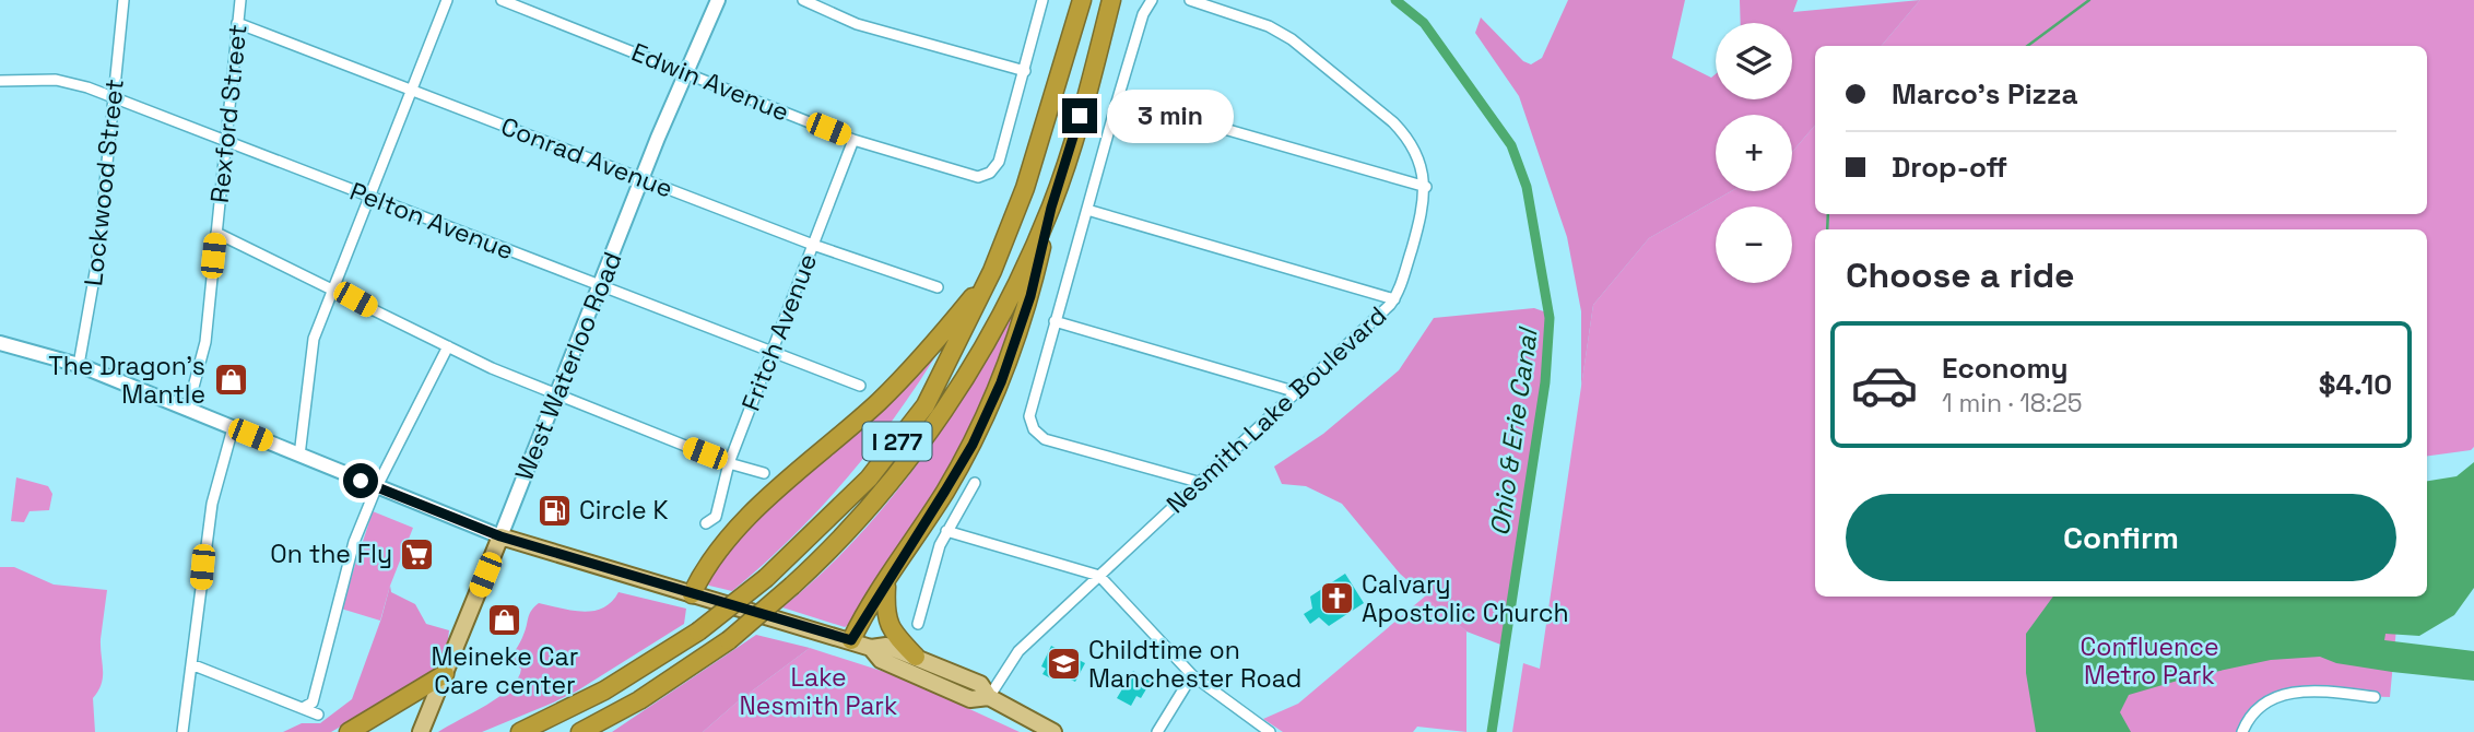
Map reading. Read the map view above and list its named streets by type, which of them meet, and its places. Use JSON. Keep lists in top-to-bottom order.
{
  "streets": {
    "highway": ["I 277"],
    "main road": ["West Waterloo Road"],
    "street": [
      "Edwin Avenue",
      "Rexford Street",
      "Conrad Avenue",
      "Lockwood Street",
      "Pelton Avenue",
      "Fritch Avenue",
      "Nesmith Lake Boulevard"
    ]
  },
  "crossings": [
    ["Edwin Avenue", "Fritch Avenue"],
    ["Edwin Avenue", "West Waterloo Road"],
    ["Rexford Street", "Conrad Avenue"],
    ["Rexford Street", "Pelton Avenue"],
    ["Conrad Avenue", "Fritch Avenue"],
    ["Conrad Avenue", "West Waterloo Road"],
    ["Lockwood Street", "Pelton Avenue"],
    ["Pelton Avenue", "Fritch Avenue"],
    ["Pelton Avenue", "West Waterloo Road"]
  ],
  "water": ["Ohio & Erie Canal"],
  "parks": ["Confluence Metro Park", "Lake Nesmith Park"],
  "places": {
    "shop": ["The Dragon's Mantle", "Meineke Car Care center"],
    "fuel station": ["Circle K"],
    "supermarket": ["On the Fly"],
    "church": ["Calvary Apostolic Church"],
    "school or university": ["Childtime on Manchester Road"]
  },
  "page": {
    "map_buttons": ["+", "−"],
    "banner": ["Marco's Pizza", "Drop-off"],
    "bubble": "3 min",
    "heading": "Choose a ride",
    "list": [
      {
        "name": "Economy",
        "note": "1 min · 18:25",
        "value": "$4.10"
      }
    ],
    "buttons": "Confirm"
  }
}
